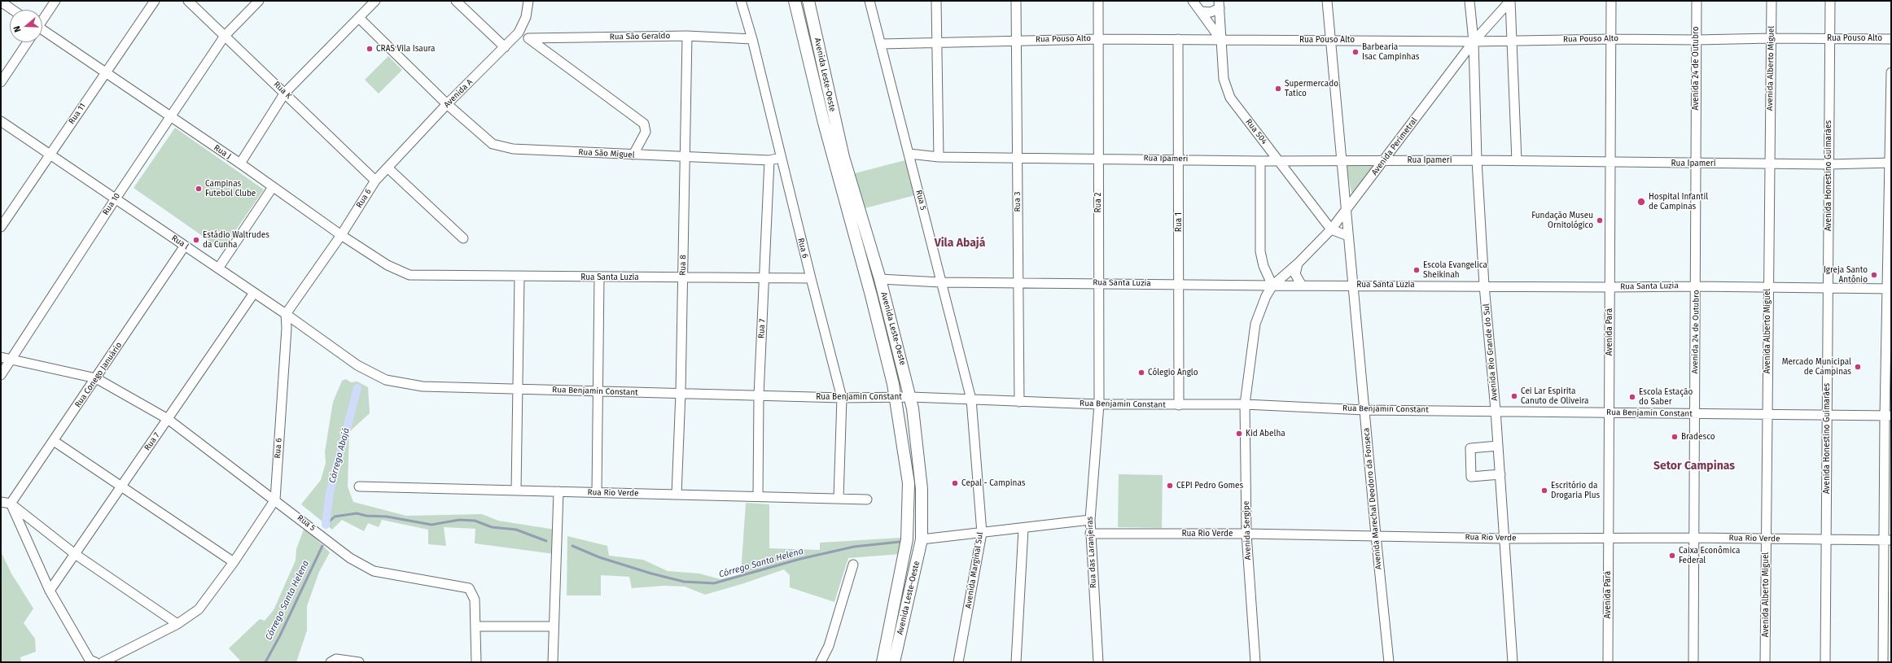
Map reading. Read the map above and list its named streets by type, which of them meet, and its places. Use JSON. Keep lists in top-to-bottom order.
{
  "streets": {
    "main road": ["Avenida Leste-Oeste"],
    "street": [
      "Rua São Geraldo",
      "Rua Pouso Alto",
      "Avenida 24 de Outubro",
      "Avenida Alberto Miguel",
      "Rua K",
      "Avenida A",
      "Rua 11",
      "Rua 504",
      "Avenida Perimetral",
      "Rua J",
      "Rua São Miguel",
      "Rua Ipameri",
      "Avenida Honestino Guimarães",
      "Rua 6",
      "Rua 5",
      "Rua 3",
      "Rua 2",
      "Rua 10",
      "Rua 1",
      "Rua l",
      "Rua 8",
      "Rua Santa Luzia",
      "Rua 7",
      "Avenida Pará",
      "Avenida Rio Grande do Sul",
      "Rua Conego Januário",
      "Rua Benjamin Constant",
      "Rua Rio Verde",
      "Avenida Marechal Deodoro da Fonseca",
      "Avenida Sergipe",
      "Rua das Laranjeiras",
      "Avenida Marginal Sul"
    ]
  },
  "crossings": [
    ["Rua São Geraldo", "Rua 6"],
    ["Rua São Geraldo", "Rua 8"],
    ["Rua Pouso Alto", "Avenida 24 de Outubro"],
    ["Rua Pouso Alto", "Avenida Alberto Miguel"],
    ["Rua Pouso Alto", "Rua 504"],
    ["Rua Pouso Alto", "Avenida Perimetral"],
    ["Rua Pouso Alto", "Avenida Honestino Guimarães"],
    ["Rua Pouso Alto", "Rua 5"],
    ["Rua Pouso Alto", "Rua 3"],
    ["Rua Pouso Alto", "Rua 2"],
    ["Rua Pouso Alto", "Rua 1"],
    ["Rua Pouso Alto", "Avenida Pará"],
    ["Rua Pouso Alto", "Avenida Rio Grande do Sul"],
    ["Rua Pouso Alto", "Avenida Marechal Deodoro da Fonseca"],
    ["Avenida 24 de Outubro", "Rua Ipameri"],
    ["Avenida 24 de Outubro", "Rua Santa Luzia"],
    ["Avenida 24 de Outubro", "Rua Benjamin Constant"],
    ["Avenida 24 de Outubro", "Rua Rio Verde"],
    ["Avenida Alberto Miguel", "Rua Ipameri"],
    ["Avenida Alberto Miguel", "Rua Santa Luzia"],
    ["Avenida Alberto Miguel", "Rua Benjamin Constant"],
    ["Avenida Alberto Miguel", "Rua Rio Verde"],
    ["Avenida Leste-Oeste", "Rua Santa Luzia"],
    ["Avenida Leste-Oeste", "Rua Benjamin Constant"],
    ["Rua K", "Avenida A"],
    ["Rua K", "Rua 6"],
    ["Rua K", "Rua 10"],
    ["Avenida A", "Rua São Miguel"],
    ["Avenida A", "Rua 6"],
    ["Rua 11", "Rua J"],
    ["Rua 11", "Rua l"],
    ["Rua 504", "Avenida Perimetral"],
    ["Rua 504", "Rua Ipameri"],
    ["Avenida Perimetral", "Rua Ipameri"],
    ["Avenida Perimetral", "Rua Santa Luzia"],
    ["Avenida Perimetral", "Avenida Rio Grande do Sul"],
    ["Avenida Perimetral", "Avenida Marechal Deodoro da Fonseca"],
    ["Avenida Perimetral", "Avenida Sergipe"],
    ["Rua J", "Rua 6"],
    ["Rua J", "Rua 10"],
    ["Rua J", "Rua Santa Luzia"],
    ["Rua São Miguel", "Rua 6"],
    ["Rua São Miguel", "Rua 8"],
    ["Rua São Miguel", "Rua 7"],
    ["Rua Ipameri", "Avenida Honestino Guimarães"],
    ["Rua Ipameri", "Rua 5"],
    ["Rua Ipameri", "Rua 3"],
    ["Rua Ipameri", "Rua 2"],
    ["Rua Ipameri", "Rua 1"],
    ["Rua Ipameri", "Avenida Pará"],
    ["Rua Ipameri", "Avenida Rio Grande do Sul"],
    ["Rua Ipameri", "Avenida Marechal Deodoro da Fonseca"],
    ["Avenida Honestino Guimarães", "Rua Santa Luzia"],
    ["Avenida Honestino Guimarães", "Rua Benjamin Constant"],
    ["Avenida Honestino Guimarães", "Rua Rio Verde"],
    ["Rua 6", "Rua 5"],
    ["Rua 6", "Rua l"],
    ["Rua 6", "Rua Santa Luzia"],
    ["Rua 6", "Rua Benjamin Constant"],
    ["Rua 6", "Rua Rio Verde"],
    ["Rua 5", "Rua 10"],
    ["Rua 5", "Rua Santa Luzia"],
    ["Rua 5", "Rua 7"],
    ["Rua 5", "Rua Conego Januário"],
    ["Rua 5", "Rua Benjamin Constant"],
    ["Rua 5", "Avenida Marginal Sul"],
    ["Rua 3", "Rua Santa Luzia"],
    ["Rua 3", "Rua Benjamin Constant"],
    ["Rua 2", "Rua Santa Luzia"],
    ["Rua 2", "Rua Benjamin Constant"],
    ["Rua 2", "Rua das Laranjeiras"],
    ["Rua 10", "Rua l"],
    ["Rua 1", "Rua Santa Luzia"],
    ["Rua 1", "Rua Benjamin Constant"],
    ["Rua l", "Rua 7"],
    ["Rua l", "Rua Conego Januário"],
    ["Rua l", "Rua Benjamin Constant"],
    ["Rua 8", "Rua Santa Luzia"],
    ["Rua 8", "Rua Benjamin Constant"],
    ["Rua 8", "Rua Rio Verde"],
    ["Rua Santa Luzia", "Rua 7"],
    ["Rua Santa Luzia", "Avenida Pará"],
    ["Rua Santa Luzia", "Avenida Rio Grande do Sul"],
    ["Rua Santa Luzia", "Avenida Marechal Deodoro da Fonseca"],
    ["Rua Santa Luzia", "Avenida Sergipe"],
    ["Rua 7", "Rua Benjamin Constant"],
    ["Rua 7", "Rua Rio Verde"],
    ["Avenida Pará", "Rua Benjamin Constant"],
    ["Avenida Pará", "Rua Rio Verde"],
    ["Avenida Rio Grande do Sul", "Rua Benjamin Constant"],
    ["Avenida Rio Grande do Sul", "Rua Rio Verde"],
    ["Rua Benjamin Constant", "Avenida Marechal Deodoro da Fonseca"],
    ["Rua Benjamin Constant", "Avenida Sergipe"],
    ["Rua Benjamin Constant", "Rua das Laranjeiras"],
    ["Rua Benjamin Constant", "Avenida Marginal Sul"],
    ["Rua Rio Verde", "Avenida Marechal Deodoro da Fonseca"],
    ["Rua Rio Verde", "Avenida Sergipe"],
    ["Rua Rio Verde", "Rua das Laranjeiras"]
  ],
  "districts": ["Vila Abajá", "Setor Campinas"],
  "water": ["Córrego Abajá", "Córrego Santa Helena"],
  "places": [
    "CRAS Vila Isaura",
    "Barbearia Isac Campinhas",
    "Supermercado Tatico",
    "Campinas Futebol Clube",
    "Hospital Infantil de Campinas",
    "Fundação Museu Ornitológico",
    "Estádio Waltrudes da Cunha",
    "Escola Evangelica Sheikinah",
    "Igreja Santo Antônio",
    "Mercado Municipal de Campinas",
    "Cólegio Anglo",
    "Cei Lar Espirita Canuto de Oliveira",
    "Escola Estação do Saber",
    "Kid Abelha",
    "Bradesco",
    "Cepal - Campinas",
    "CEPI Pedro Gomes",
    "Escritório da Drogaria Plus",
    "Caixa Econômica Federal"
  ],
  "north": "left"
}
